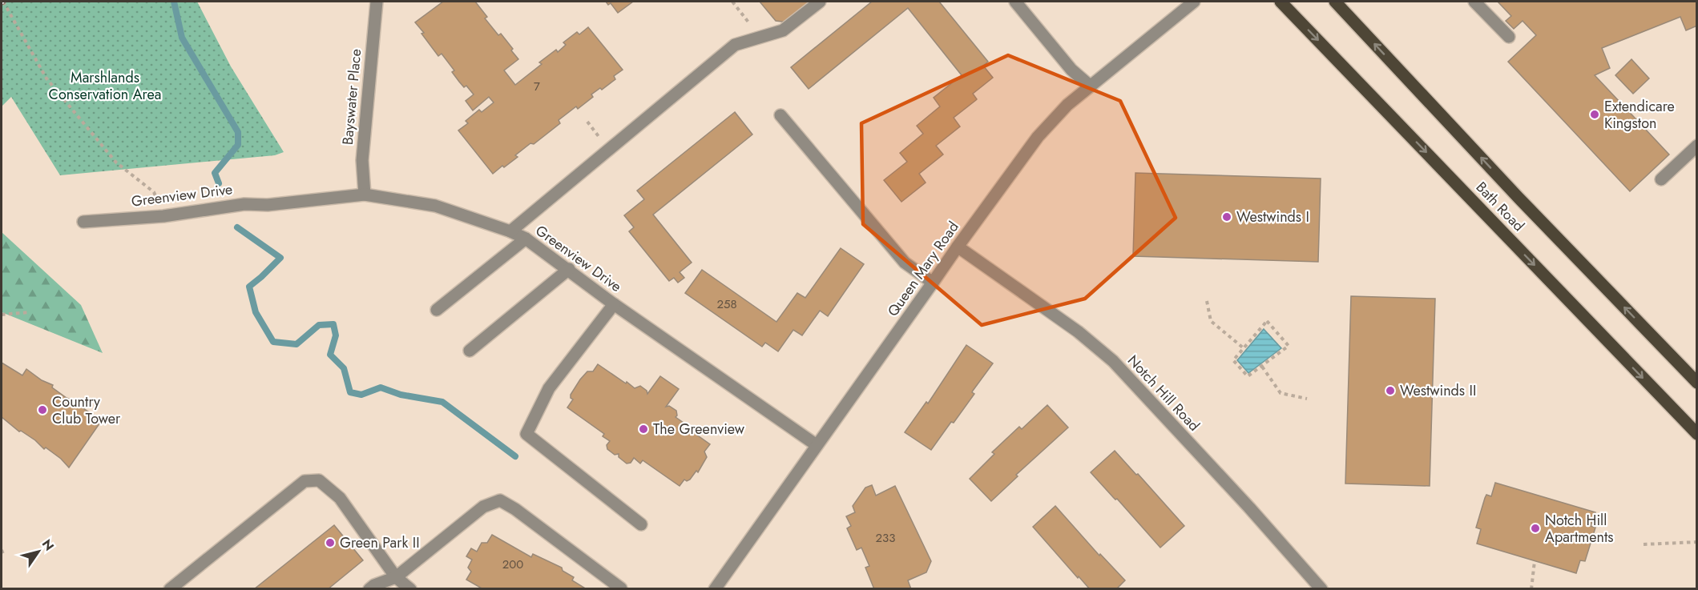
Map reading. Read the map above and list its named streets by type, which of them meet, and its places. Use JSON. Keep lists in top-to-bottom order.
{
  "streets": {
    "main road": ["Bath Road"],
    "street": [
      "Bayswater Place",
      "Greenview Drive",
      "Queen Mary Road",
      "Notch Hill Road"
    ]
  },
  "crossings": [
    ["Bayswater Place", "Greenview Drive"],
    ["Greenview Drive", "Queen Mary Road"],
    ["Queen Mary Road", "Notch Hill Road"]
  ],
  "parks": ["Marshlands Conservation Area"],
  "places": [
    "Extendicare Kingston",
    "Westwinds I",
    "Westwinds II",
    "Country Club Tower",
    "The Greenview",
    "Notch Hill Apartments",
    "Green Park II"
  ],
  "house_numbers": [
    "7",
    "258",
    "233",
    "200"
  ],
  "north": "top right"
}
